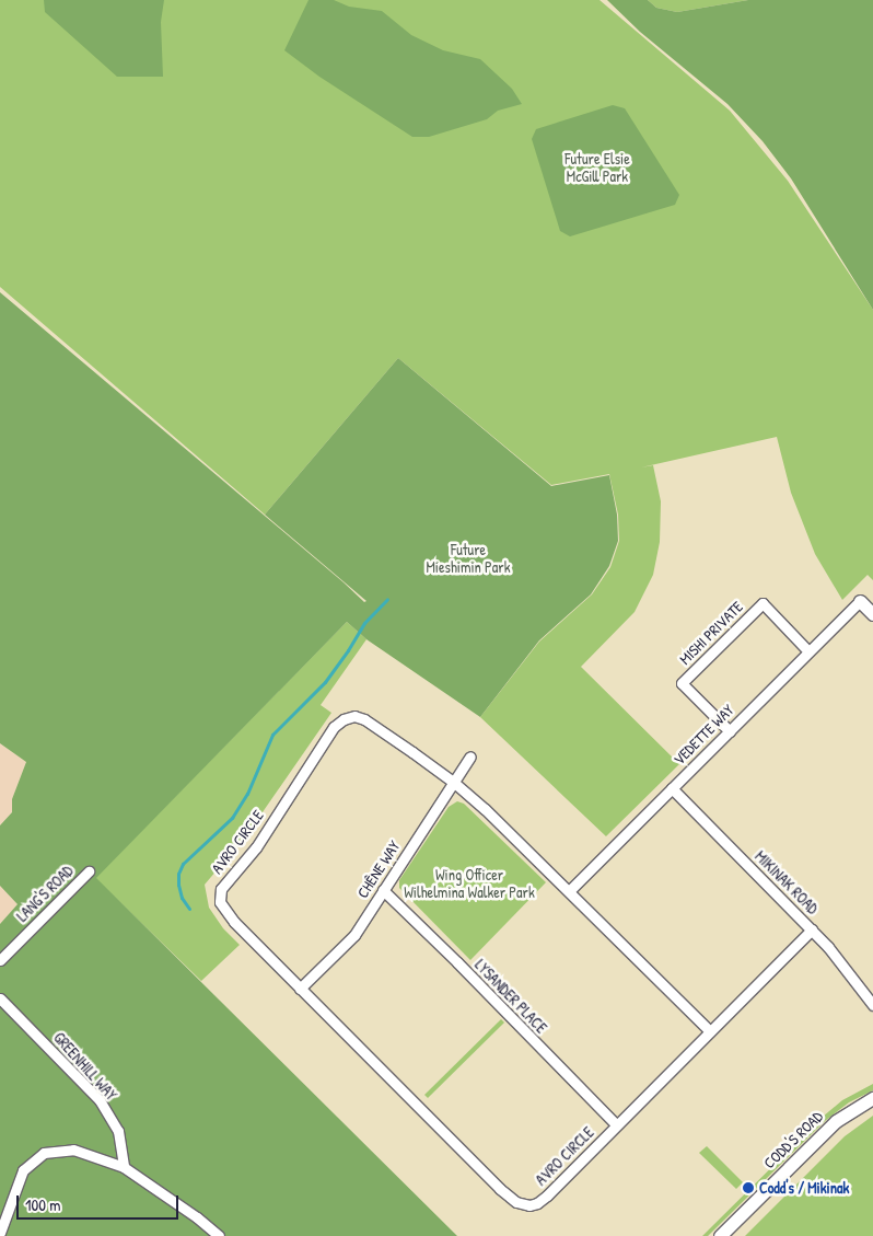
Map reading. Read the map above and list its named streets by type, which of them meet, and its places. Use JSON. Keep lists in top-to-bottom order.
{
  "streets": {
    "street": [
      "MISHI PRIVATE",
      "VEDETTE WAY",
      "AVRO CIRCLE",
      "CHÊNE WAY",
      "MIKINAK ROAD",
      "LANG'S ROAD",
      "LYSANDER PLACE",
      "GREENHILL WAY",
      "CODD'S ROAD"
    ]
  },
  "crossings": [
    ["MISHI PRIVATE", "VEDETTE WAY"],
    ["VEDETTE WAY", "AVRO CIRCLE"],
    ["VEDETTE WAY", "MIKINAK ROAD"],
    ["AVRO CIRCLE", "CHÊNE WAY"],
    ["AVRO CIRCLE", "MIKINAK ROAD"],
    ["AVRO CIRCLE", "LYSANDER PLACE"],
    ["CHÊNE WAY", "LYSANDER PLACE"]
  ],
  "parks": ["Future Elsie McGill Park", "Future Mieshimin Park", "Wing Officer Wilhelmina Walker Park"],
  "places": ["Codd's / Mikinak"],
  "scale_bar": "100 m"
}
